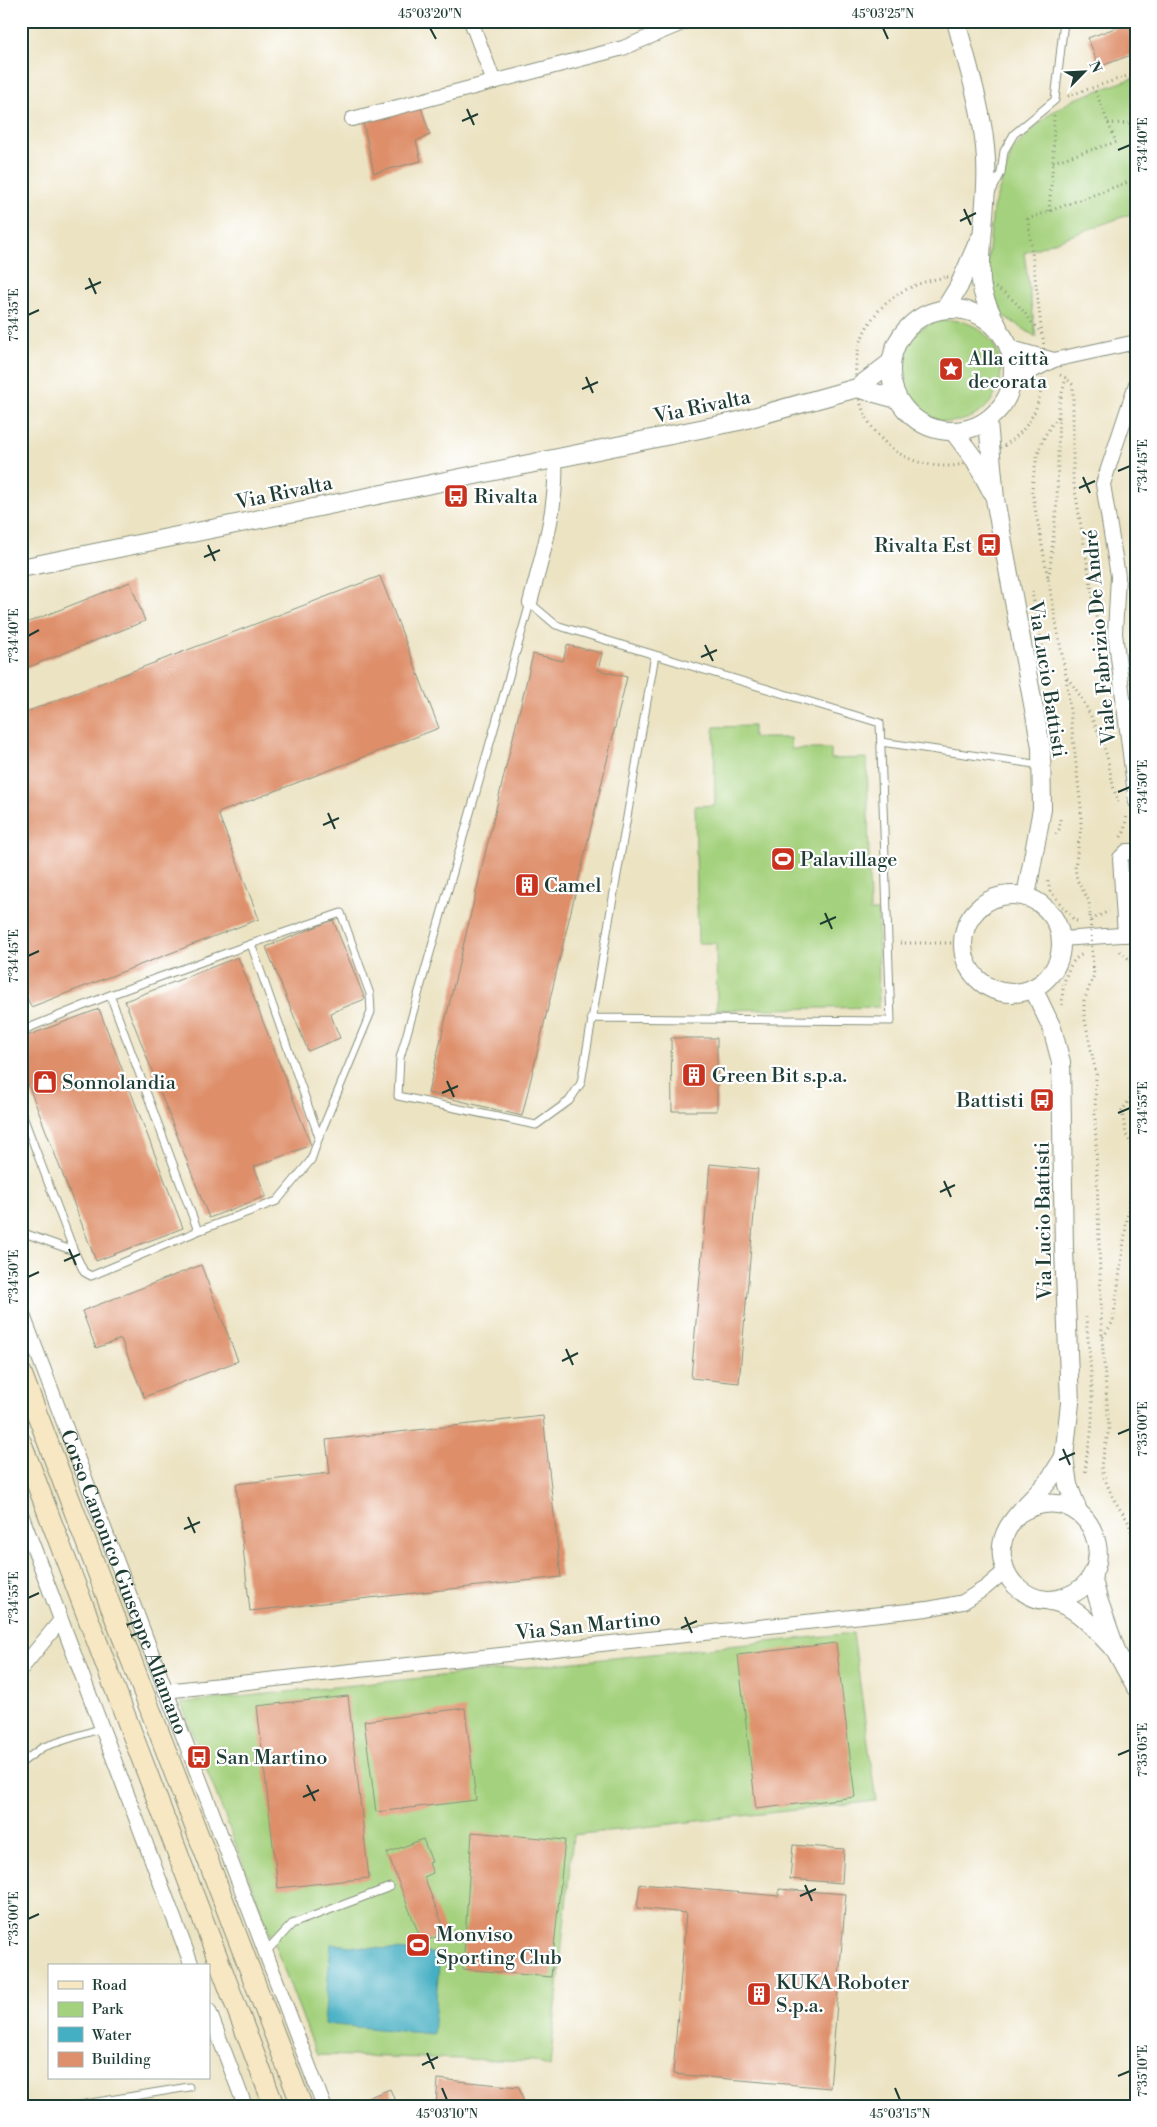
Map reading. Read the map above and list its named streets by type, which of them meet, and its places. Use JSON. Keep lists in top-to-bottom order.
{
  "streets": {
    "main road": ["Corso Canonico Giuseppe Allamano"],
    "street": [
      "Via Rivalta",
      "Viale Fabrizio De André",
      "Via Lucio Battisti",
      "Via San Martino"
    ]
  },
  "crossings": [
    ["Via Rivalta", "Via Lucio Battisti"],
    ["Via Lucio Battisti", "Via San Martino"],
    ["Corso Canonico Giuseppe Allamano", "Via San Martino"]
  ],
  "places": {
    "place": ["Alla città decorata"],
    "bus stop": [
      "Rivalta",
      "Rivalta Est",
      "Battisti",
      "San Martino"
    ],
    "sports": ["Palavillage", "Monviso Sporting Club"],
    "building": ["Camel", "Green Bit s.p.a.", "KUKA Roboter S.p.a."],
    "shop": ["Sonnolandia"]
  },
  "legend": [
    "Road",
    "Park",
    "Water",
    "Building"
  ],
  "north": "top right",
  "coordinates": [
    "45°03'20\"N",
    "45°03'25\"N",
    "7°34'40\"E",
    "7°34'35\"E",
    "7°34'45\"E",
    "7°34'50\"E",
    "7°34'55\"E",
    "7°35'00\"E",
    "7°35'05\"E",
    "7°35'10\"E",
    "45°03'10\"N",
    "45°03'15\"N"
  ]
}
